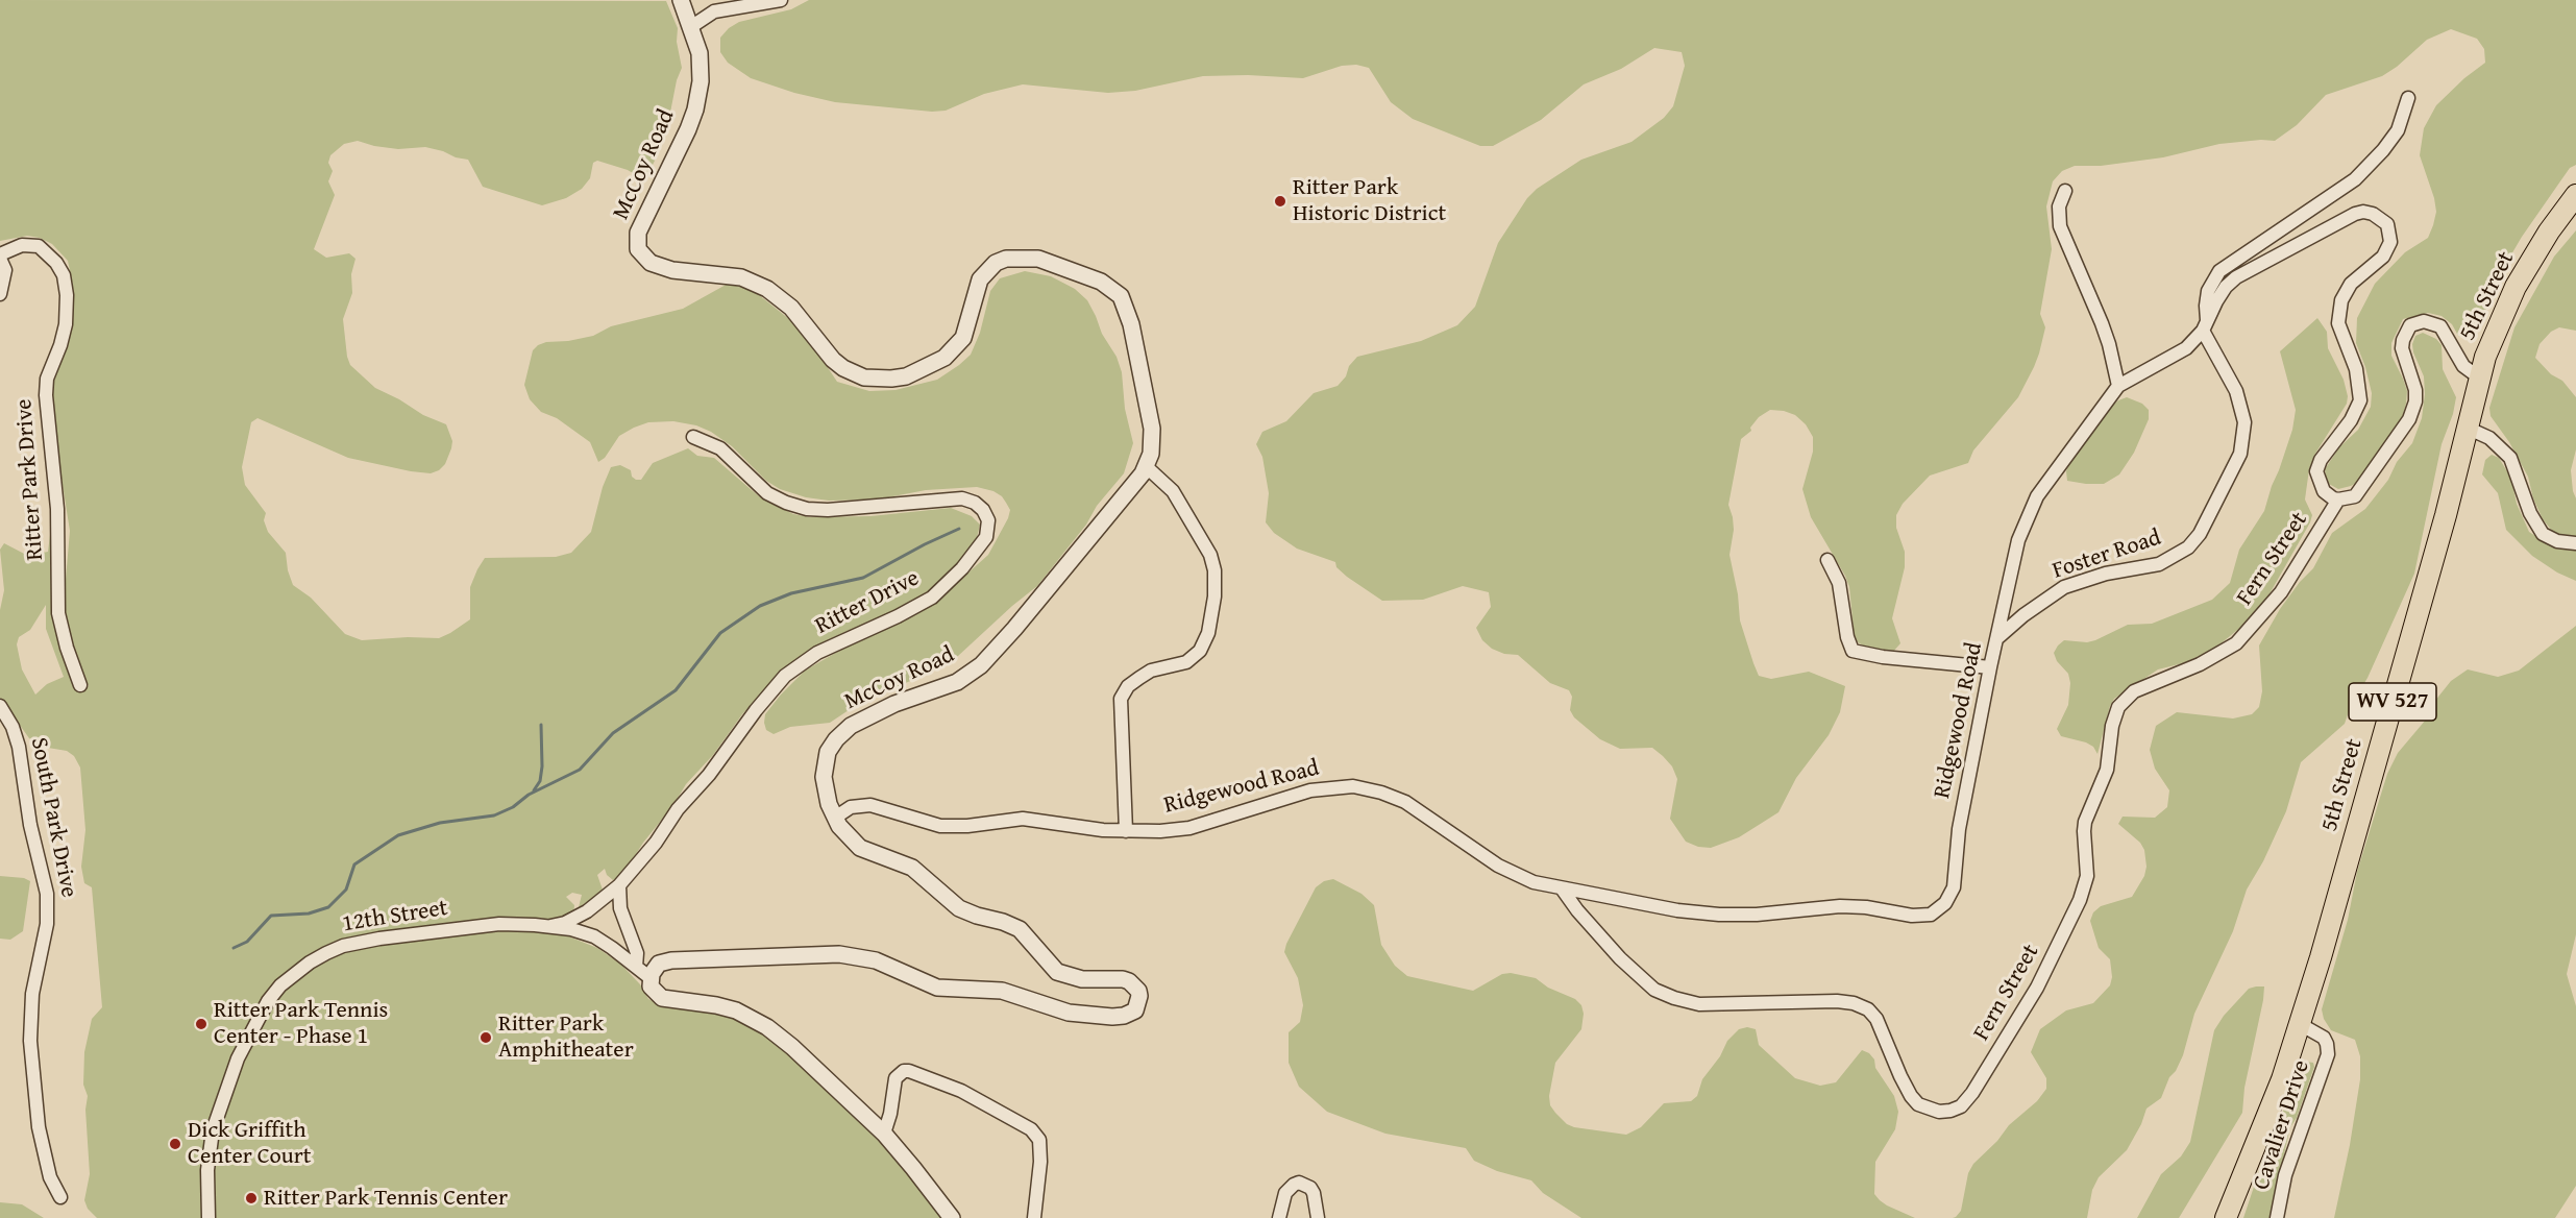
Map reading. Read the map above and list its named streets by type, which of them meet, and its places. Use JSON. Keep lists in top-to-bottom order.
{
  "streets": {
    "main road": ["5th Street", "WV 527"],
    "street": [
      "McCoy Road",
      "Ritter Park Drive",
      "Foster Road",
      "Fern Street",
      "Ritter Drive",
      "Ridgewood Road",
      "South Park Drive",
      "12th Street",
      "Cavalier Drive"
    ]
  },
  "crossings": [
    ["McCoy Road", "Ridgewood Road"],
    ["McCoy Road", "12th Street"],
    ["5th Street", "Cavalier Drive"],
    ["Foster Road", "Ridgewood Road"],
    ["Fern Street", "Ridgewood Road"],
    ["Ritter Drive", "12th Street"]
  ],
  "places": [
    "Ritter Park Historic District",
    "Ritter Park Tennis Center - Phase 1",
    "Ritter Park Amphitheater",
    "Dick Griffith Center Court",
    "Ritter Park Tennis Center"
  ]
}
